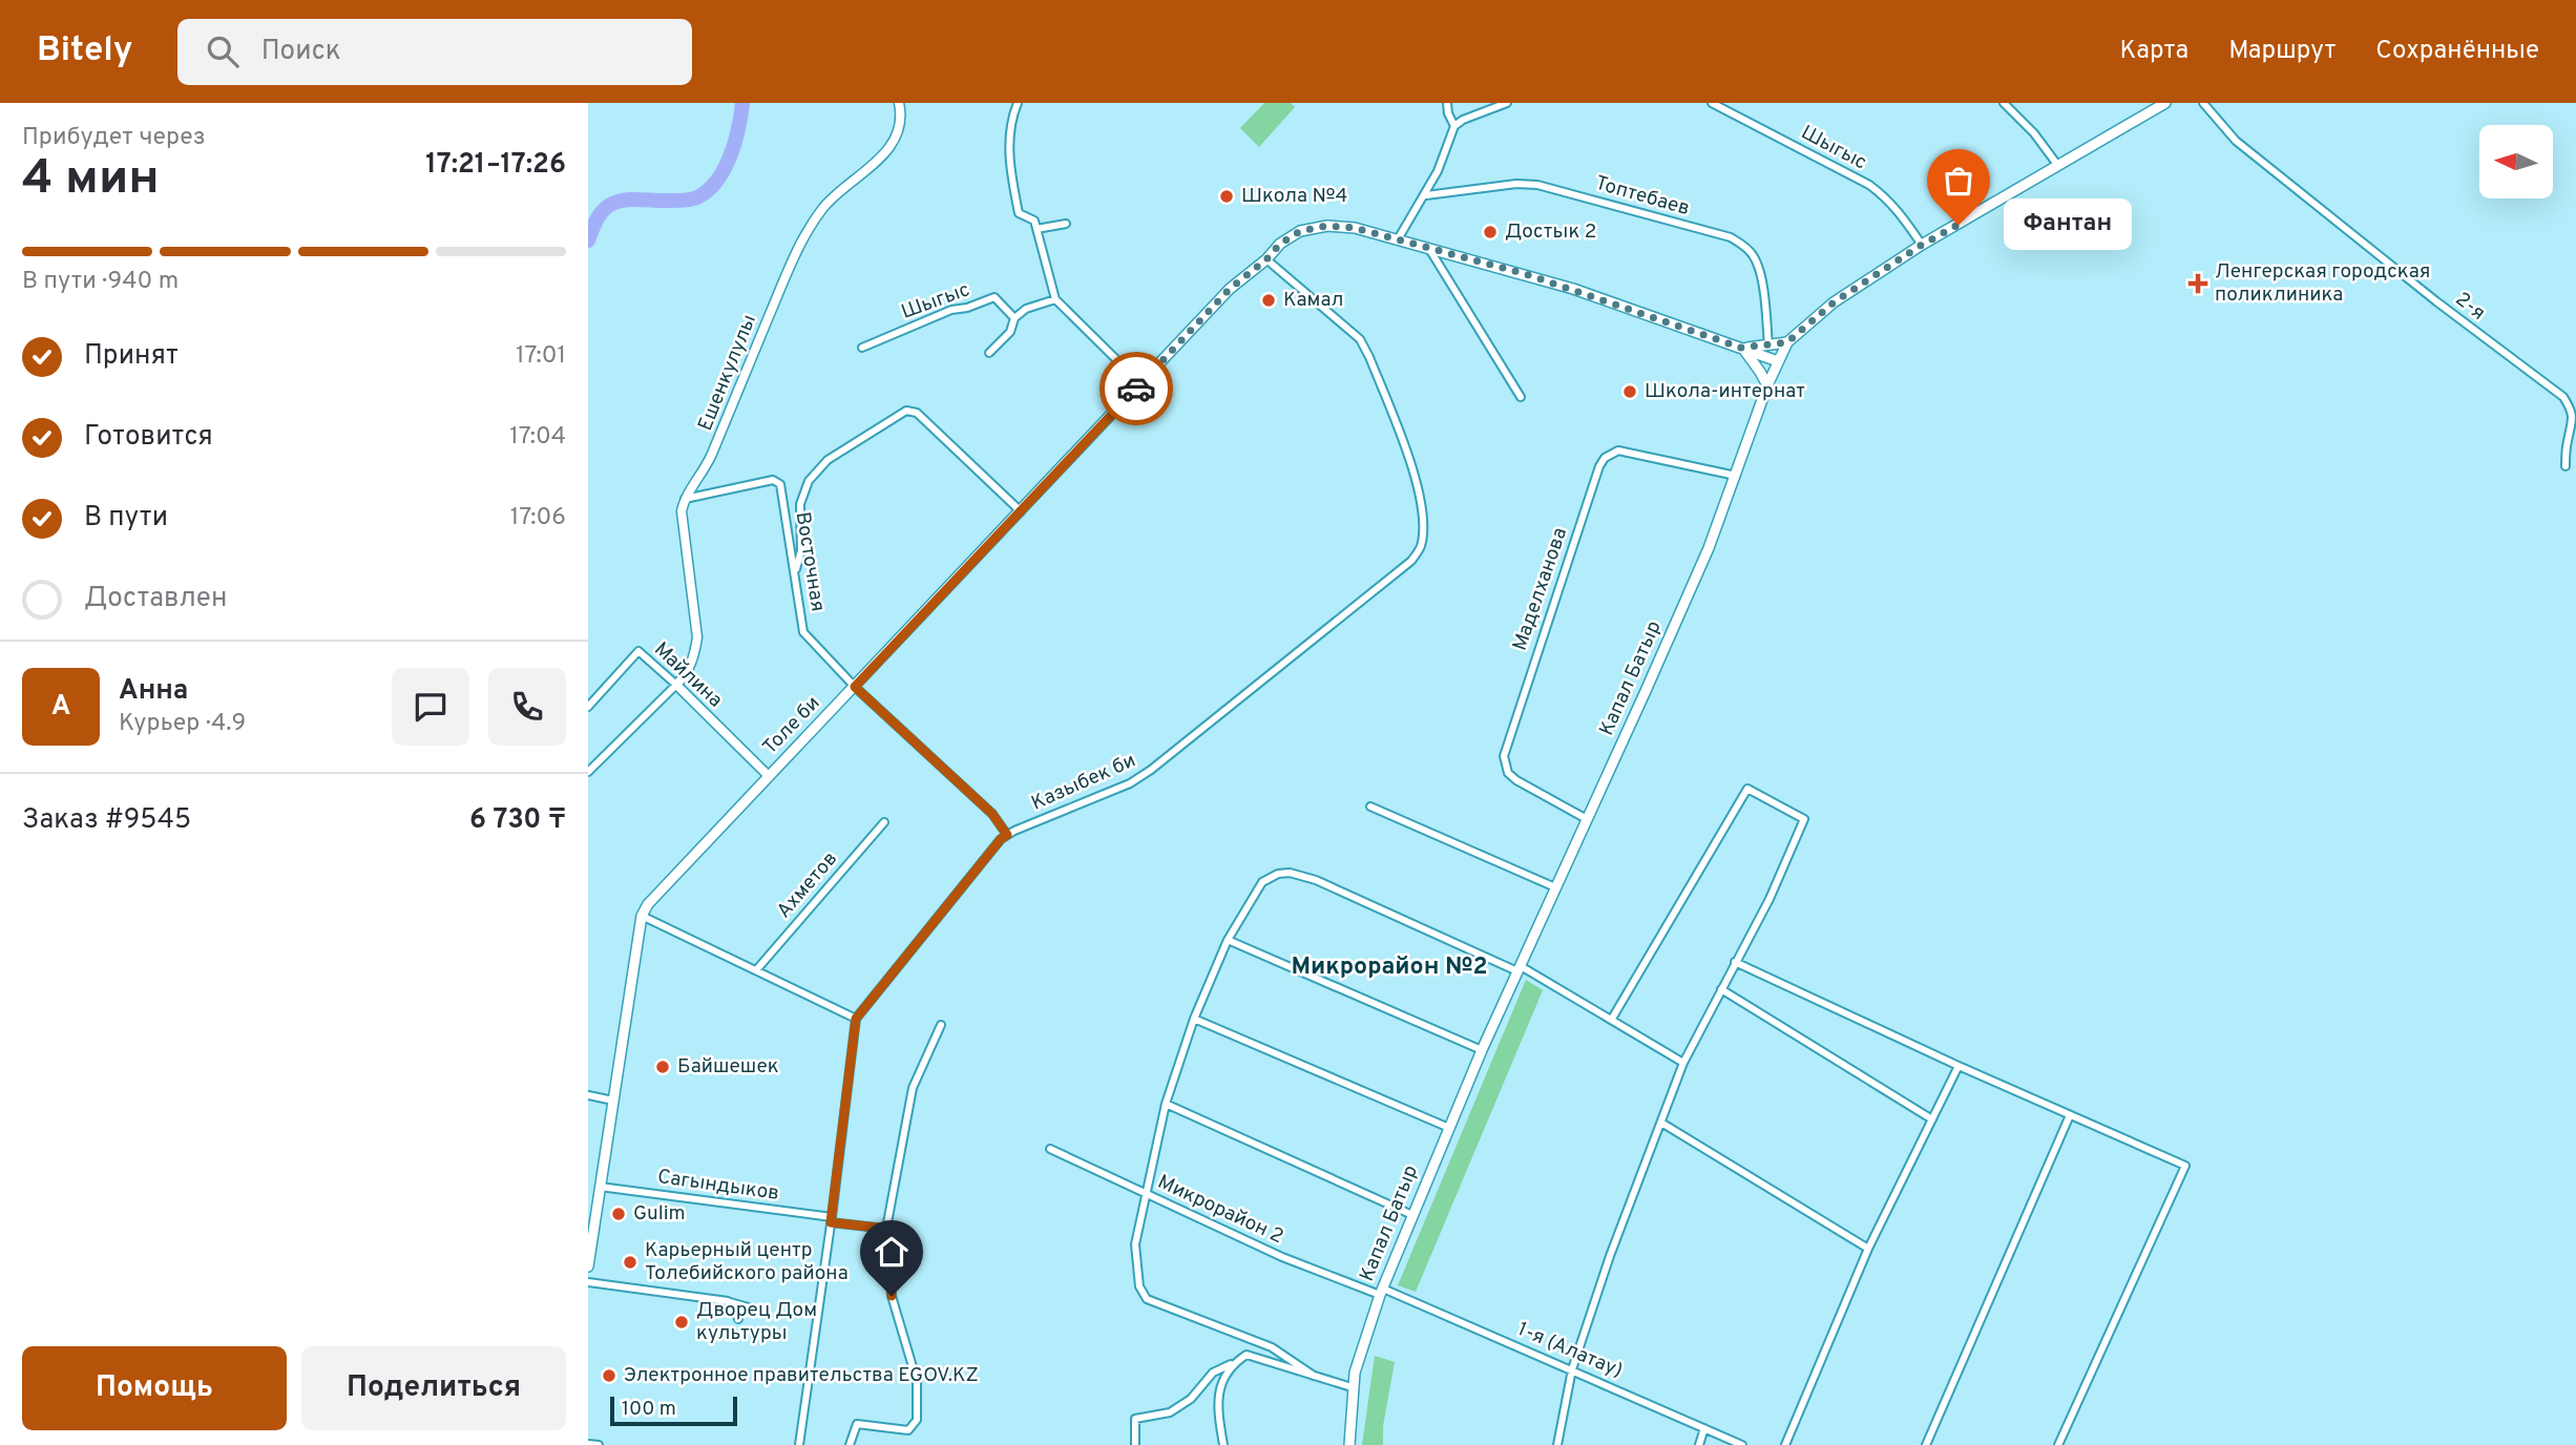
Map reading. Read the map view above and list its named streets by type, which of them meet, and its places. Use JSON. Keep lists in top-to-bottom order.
{
  "streets": {
    "main road": ["Капал Батыр", "Толе би"],
    "street": [
      "Шыгыс",
      "Топтебаев",
      "2-я",
      "Ешенкулулы",
      "Восточная",
      "Маделханова",
      "Майлина",
      "Казыбек би",
      "Ахметов",
      "Сагындыков",
      "Микрорайон 2",
      "1-я (Алатау)"
    ]
  },
  "crossings": [
    ["Шыгыс", "Капал Батыр"],
    ["Ешенкулулы", "Восточная"],
    ["Восточная", "Толе би"],
    ["Восточная", "Казыбек би"],
    ["Маделханова", "Капал Батыр"],
    ["Майлина", "Толе би"],
    ["Капал Батыр", "Толе би"],
    ["Капал Батыр", "Микрорайон 2"],
    ["Капал Батыр", "1-я (Алатау)"],
    ["Толе би", "Казыбек би"],
    ["Толе би", "Сагындыков"],
    ["Микрорайон 2", "1-я (Алатау)"]
  ],
  "districts": ["Микрорайон №2"],
  "places": {
    "other": [
      "Школа №4",
      "Фантан",
      "Достык 2",
      "Камал",
      "Школа-интернат",
      "Байшешек",
      "Gulim",
      "Карьерный центр Толебийского района",
      "Дворец Дом культуры",
      "Электронное правительства EGOV.KZ"
    ],
    "health": ["Ленгерская городская поликлиника"]
  },
  "scale_bar": "100 m",
  "north": "left",
  "page": {
    "header": "Bitely",
    "search": "Поиск",
    "nav": ["Карта", "Маршрут", "Сохранённые"],
    "heading": ["4 мин", "Прибудет через", "17:21–17:26"],
    "panel": [
      "Анна",
      "Курьер · 4.9",
      "Заказ #9545",
      "6 730 ₸"
    ],
    "bubble": "Фантан",
    "bar": "В пути · 940 m",
    "list": [
      ["Принят", "17:01"],
      ["Готовится", "17:04"],
      ["В пути", "17:06"],
      "Доставлен"
    ],
    "round": "А",
    "buttons": ["Помощь", "Поделиться"],
    "scale": "100 m"
  }
}
